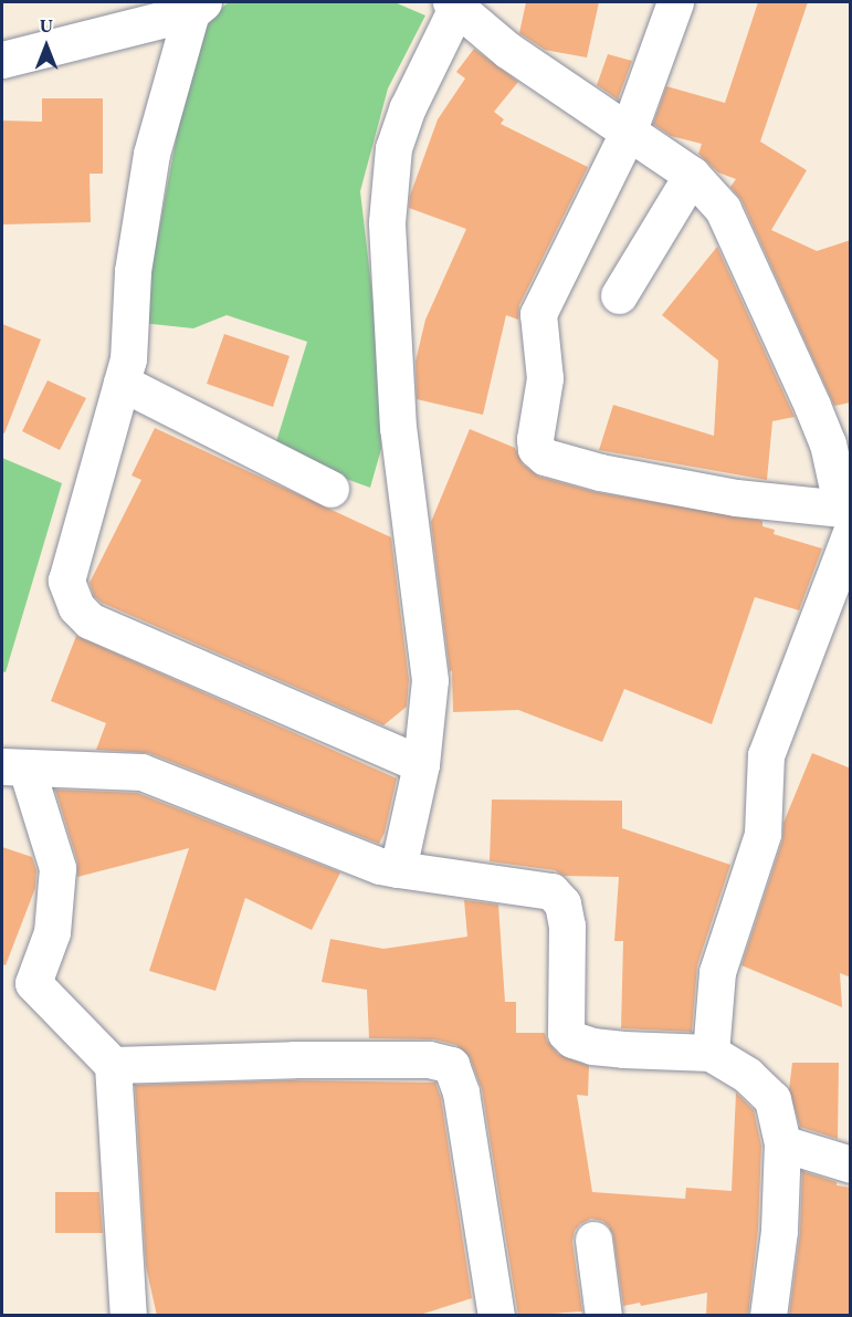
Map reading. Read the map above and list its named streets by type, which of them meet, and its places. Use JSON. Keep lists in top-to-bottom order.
{
  "north": "top"
}
